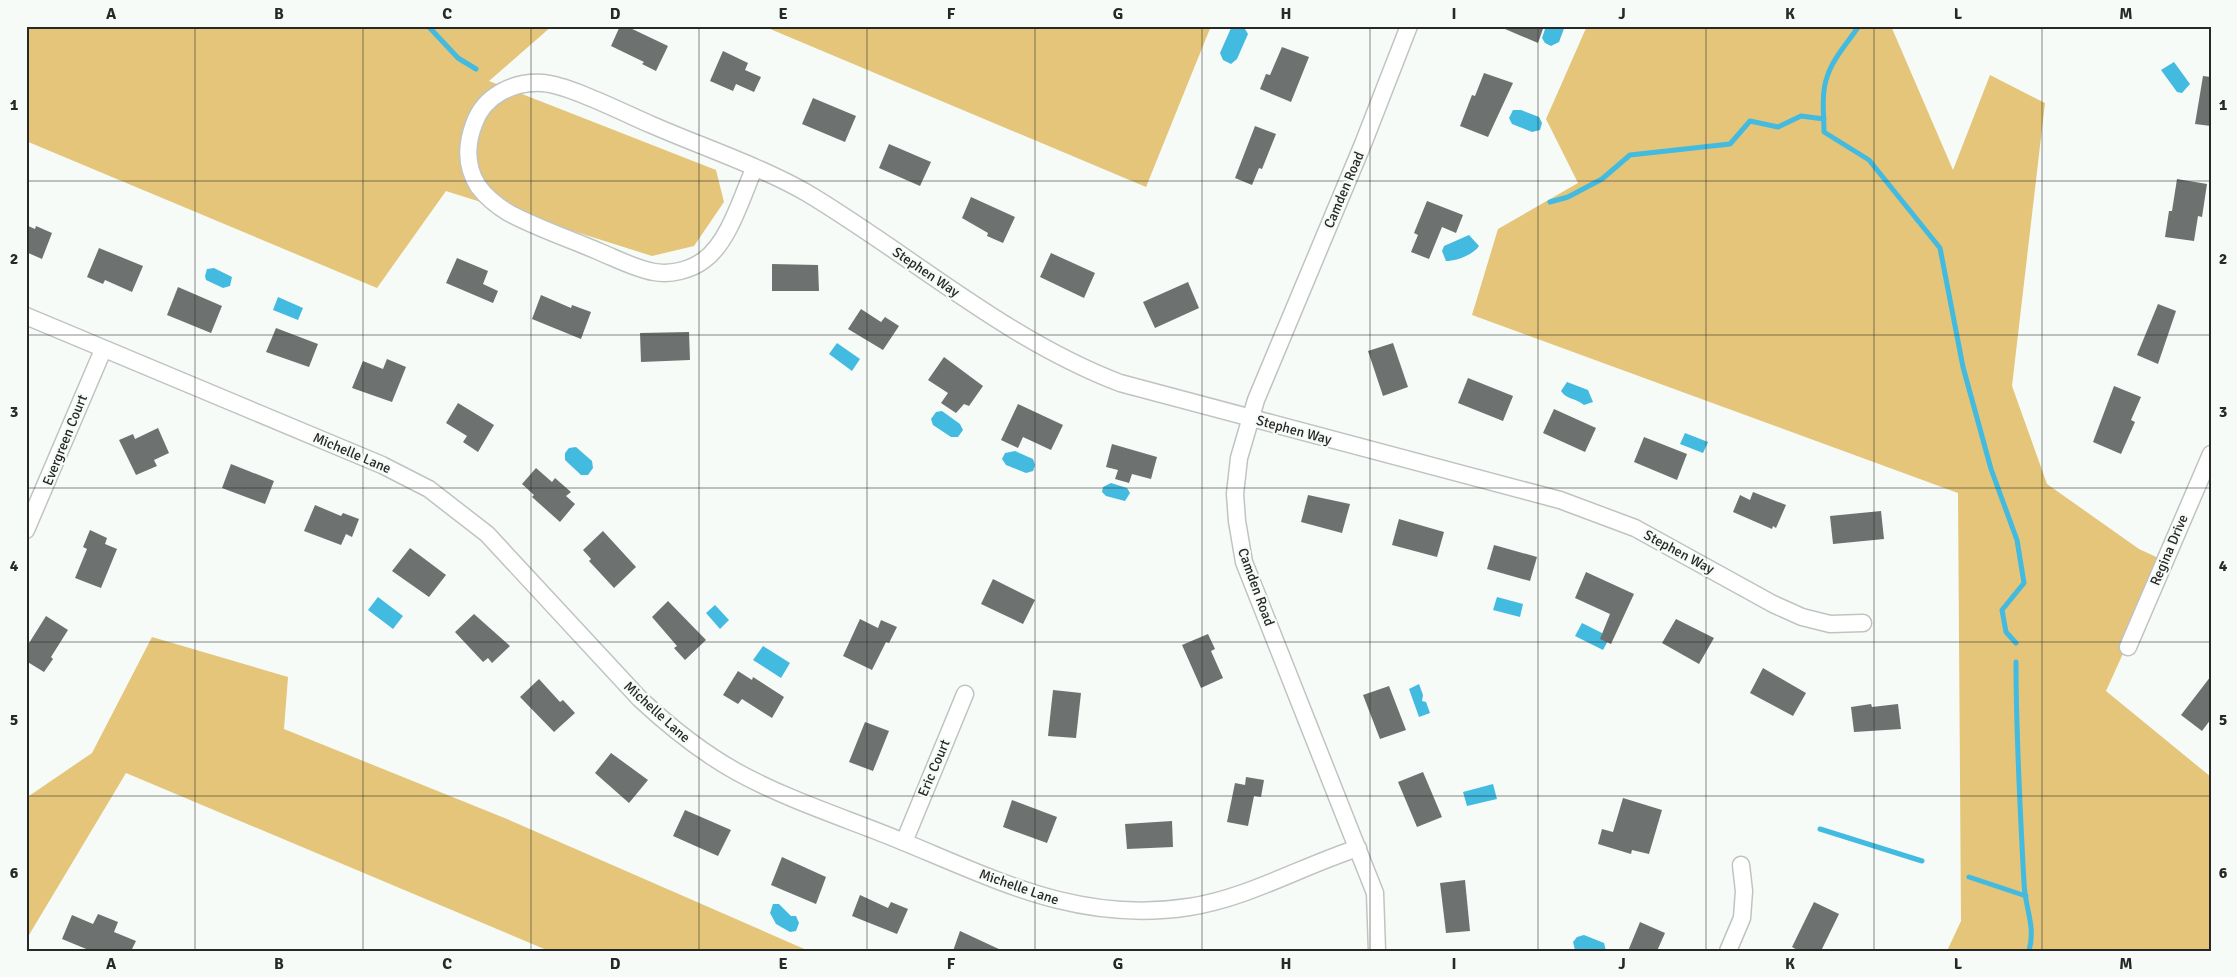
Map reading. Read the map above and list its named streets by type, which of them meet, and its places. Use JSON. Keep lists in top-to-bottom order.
{
  "streets": {
    "street": [
      "Camden Road",
      "Stephen Way",
      "Evergreen Court",
      "Michelle Lane",
      "Regina Drive",
      "Eric Court"
    ]
  },
  "crossings": [
    ["Camden Road", "Stephen Way"],
    ["Camden Road", "Michelle Lane"],
    ["Evergreen Court", "Michelle Lane"],
    ["Michelle Lane", "Eric Court"]
  ],
  "grid": {
    "columns": [
      "A",
      "B",
      "C",
      "D",
      "E",
      "F",
      "G",
      "H",
      "I",
      "J",
      "K",
      "L",
      "M"
    ],
    "rows": [
      "1",
      "2",
      "3",
      "4",
      "5",
      "6"
    ]
  }
}
